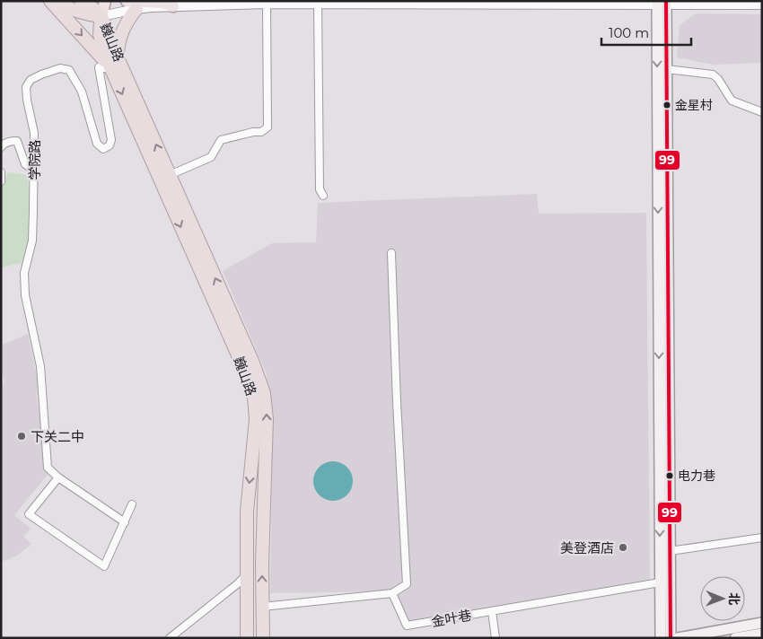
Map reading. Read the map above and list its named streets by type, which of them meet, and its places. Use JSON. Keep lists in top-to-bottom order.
{
  "streets": {
    "highway": ["巍山路"],
    "street": ["学院路", "金叶巷"]
  },
  "places": [
    "金星村",
    "下关二中",
    "电力巷",
    "美登酒店"
  ],
  "lines": ["transit line 99"],
  "scale_bar": "100 m",
  "north": "right"
}
